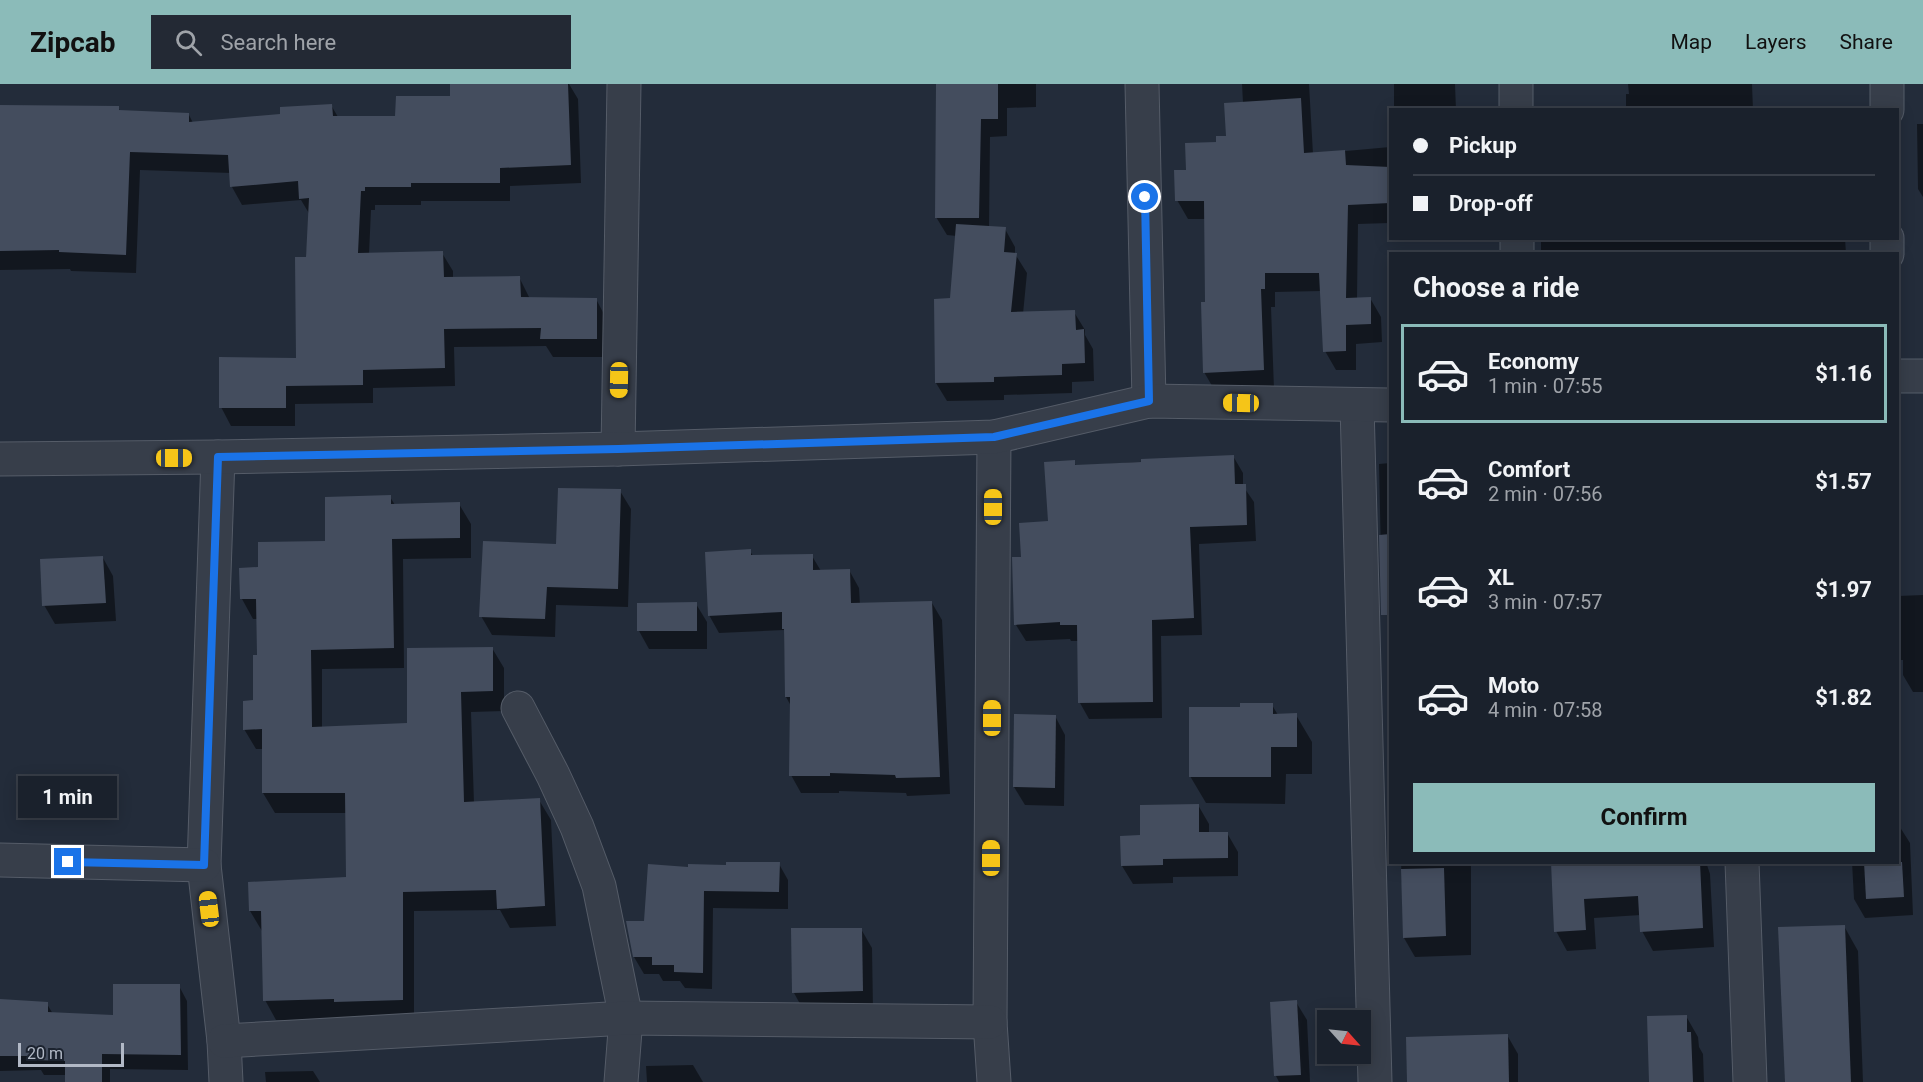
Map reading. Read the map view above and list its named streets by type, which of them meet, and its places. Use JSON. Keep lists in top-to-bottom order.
{
  "scale_bar": "20 m",
  "north": "bottom right",
  "page": {
    "header": "Zipcab",
    "search": "Search here",
    "nav": ["Map", "Layers", "Share"],
    "banner": ["Pickup", "Drop-off"],
    "heading": "Choose a ride",
    "list": [
      {
        "name": "Economy",
        "note": "1 min · 07:55",
        "value": "$1.16"
      },
      {
        "name": "Comfort",
        "note": "2 min · 07:56",
        "value": "$1.57"
      },
      {
        "name": "XL",
        "note": "3 min · 07:57",
        "value": "$1.97"
      },
      {
        "name": "Moto",
        "note": "4 min · 07:58",
        "value": "$1.82"
      }
    ],
    "buttons": "Confirm",
    "bubble": "1 min",
    "scale": "20 m"
  }
}
